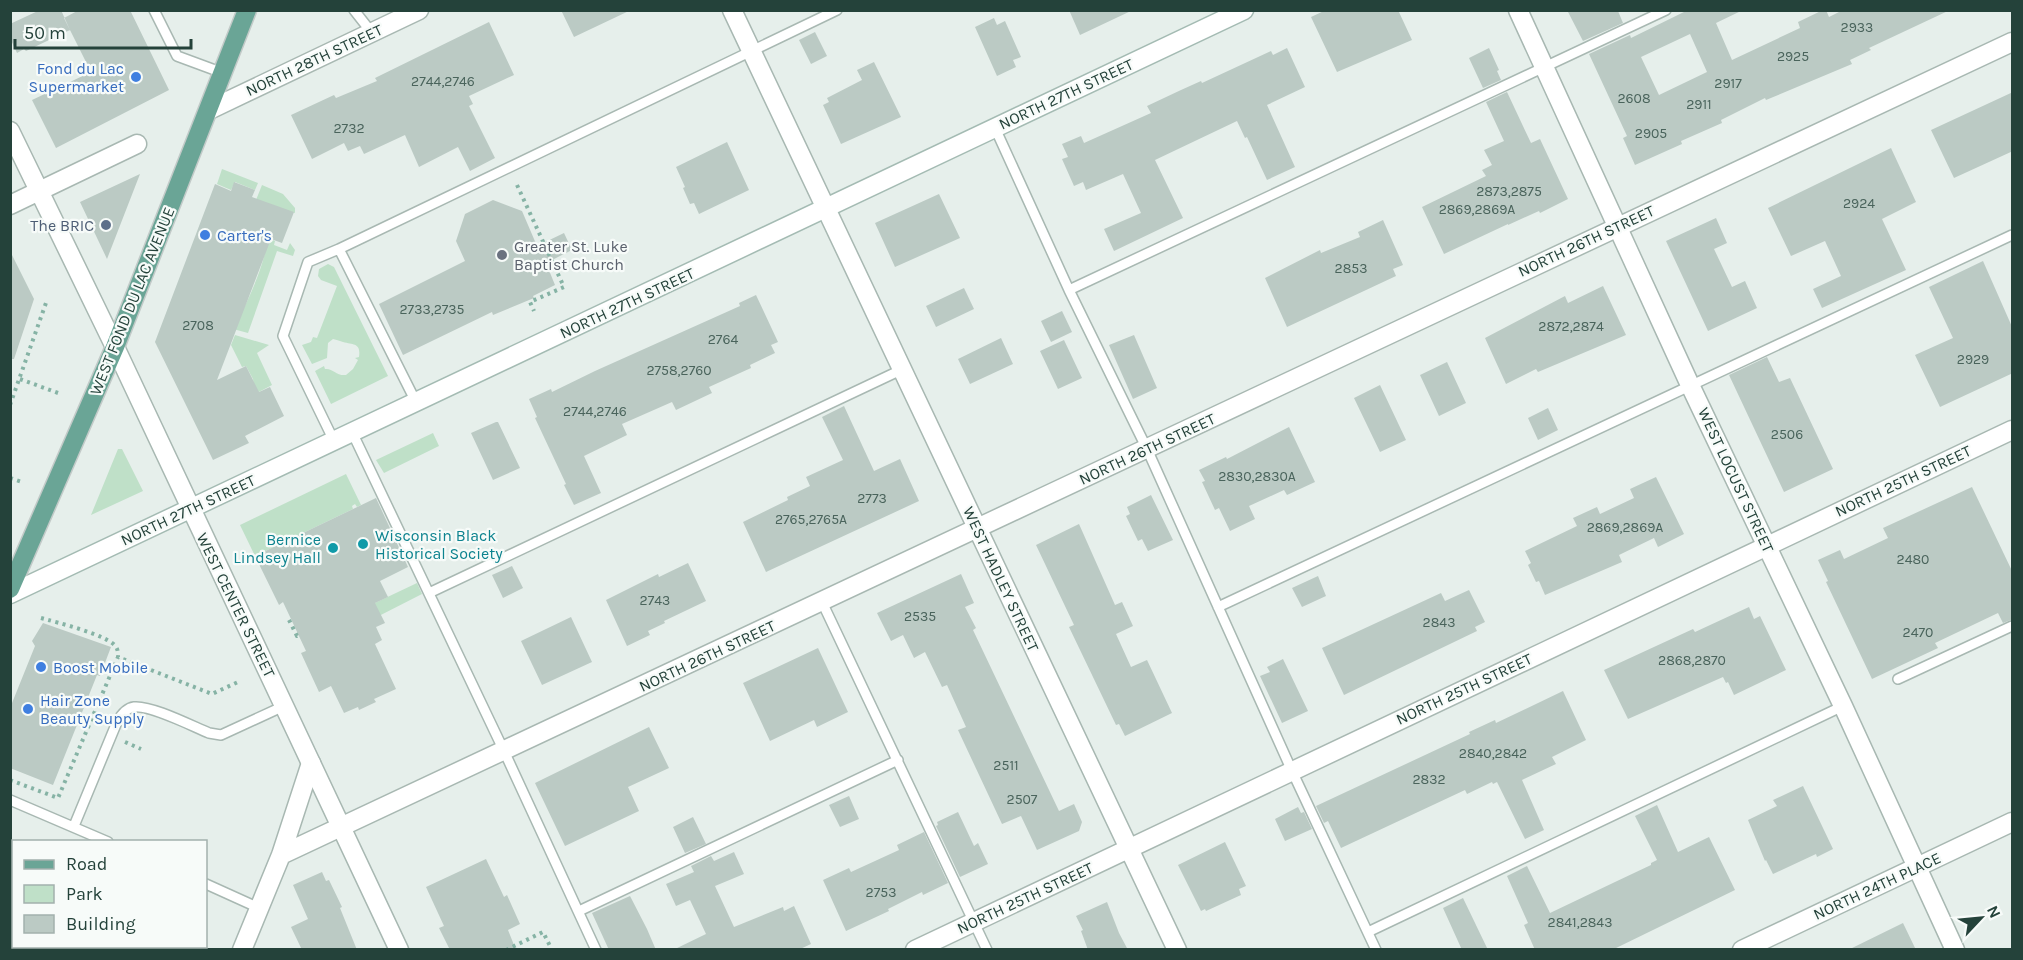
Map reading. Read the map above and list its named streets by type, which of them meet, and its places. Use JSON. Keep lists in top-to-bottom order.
{
  "streets": {
    "main road": ["WEST FOND DU LAC AVENUE"],
    "street": [
      "NORTH 28TH STREET",
      "NORTH 27TH STREET",
      "NORTH 26TH STREET",
      "WEST LOCUST STREET",
      "NORTH 25TH STREET",
      "WEST HADLEY STREET",
      "WEST CENTER STREET",
      "NORTH 24TH PLACE"
    ]
  },
  "crossings": [
    ["NORTH 28TH STREET", "WEST FOND DU LAC AVENUE"],
    ["NORTH 27TH STREET", "WEST HADLEY STREET"],
    ["NORTH 27TH STREET", "WEST CENTER STREET"],
    ["NORTH 26TH STREET", "WEST LOCUST STREET"],
    ["NORTH 26TH STREET", "WEST HADLEY STREET"],
    ["NORTH 26TH STREET", "WEST CENTER STREET"],
    ["WEST FOND DU LAC AVENUE", "WEST CENTER STREET"],
    ["WEST LOCUST STREET", "NORTH 25TH STREET"],
    ["WEST LOCUST STREET", "NORTH 24TH PLACE"],
    ["NORTH 25TH STREET", "WEST HADLEY STREET"]
  ],
  "places": [
    "Fond du Lac Supermarket",
    "The BRIC",
    "Carter's",
    "Greater St. Luke Baptist Church",
    "Wisconsin Black Historical Society",
    "Bernice Lindsey Hall",
    "Boost Mobile",
    "Hair Zone Beauty Supply"
  ],
  "house_numbers": [
    "2933",
    "2925",
    "2744,2746",
    "2917",
    "2608",
    "2911",
    "2732",
    "2905",
    "2873,2875",
    "2924",
    "2869,2869A",
    "2853",
    "2733,2735",
    "2708",
    "2872,2874",
    "2764",
    "2929",
    "2758,2760",
    "2744,2746",
    "2506",
    "2830,2830A",
    "2773",
    "2765,2765A",
    "2869,2869A",
    "2480",
    "2743",
    "2535",
    "2843",
    "2470",
    "2868,2870",
    "2840,2842",
    "2511",
    "2832",
    "2507",
    "2753",
    "2841,2843"
  ],
  "legend": ["Road", "Park", "Building"],
  "scale_bar": "50 m",
  "north": "top right"
}
